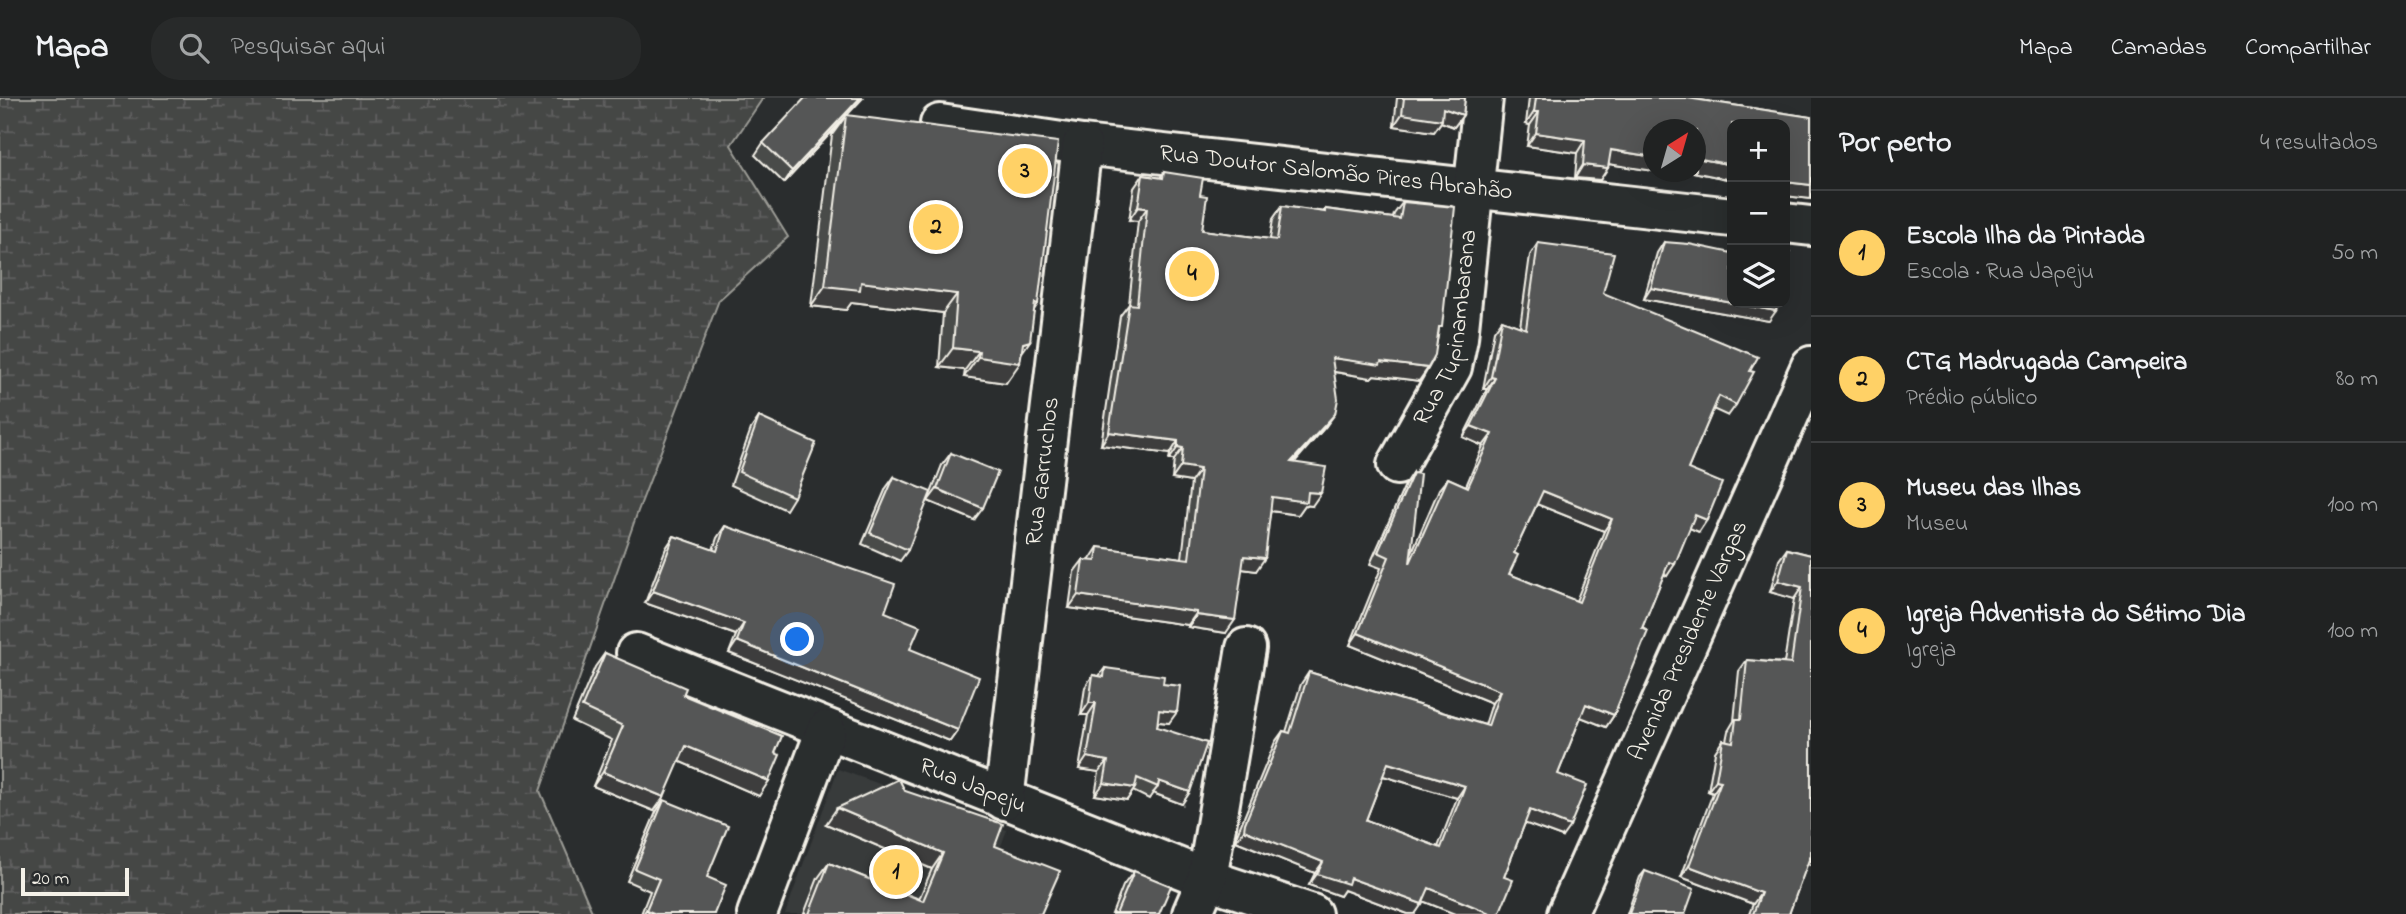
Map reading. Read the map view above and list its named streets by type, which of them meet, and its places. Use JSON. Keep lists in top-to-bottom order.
{
  "streets": {
    "street": [
      "Rua Doutor Salomão Pires Abrahão",
      "Rua Tupinambarana",
      "Rua Garruchos",
      "Avenida Presidente Vargas",
      "Rua Japeju"
    ]
  },
  "crossings": [
    ["Rua Doutor Salomão Pires Abrahão", "Rua Tupinambarana"],
    ["Rua Doutor Salomão Pires Abrahão", "Rua Garruchos"],
    ["Rua Garruchos", "Rua Japeju"]
  ],
  "scale_bar": "20 m",
  "north": "top right",
  "page": {
    "header": "Mapa",
    "search": "Pesquisar aqui",
    "nav": ["Mapa", "Camadas", "Compartilhar"],
    "heading": ["Por perto", "4 resultados"],
    "map_buttons": ["+", "−"],
    "pins": [
      "3",
      "2",
      "4",
      "1"
    ],
    "list": [
      {
        "mark": "1",
        "name": "Escola Ilha da Pintada",
        "note": "Escola · Rua Japeju",
        "value": "50 m"
      },
      {
        "mark": "2",
        "name": "CTG Madrugada Campeira",
        "note": "Prédio público",
        "value": "80 m"
      },
      {
        "mark": "3",
        "name": "Museu das Ilhas",
        "note": "Museu",
        "value": "100 m"
      },
      {
        "mark": "4",
        "name": "Igreja Adventista do Sétimo Dia",
        "note": "Igreja",
        "value": "100 m"
      }
    ],
    "scale": "20 m"
  }
}
